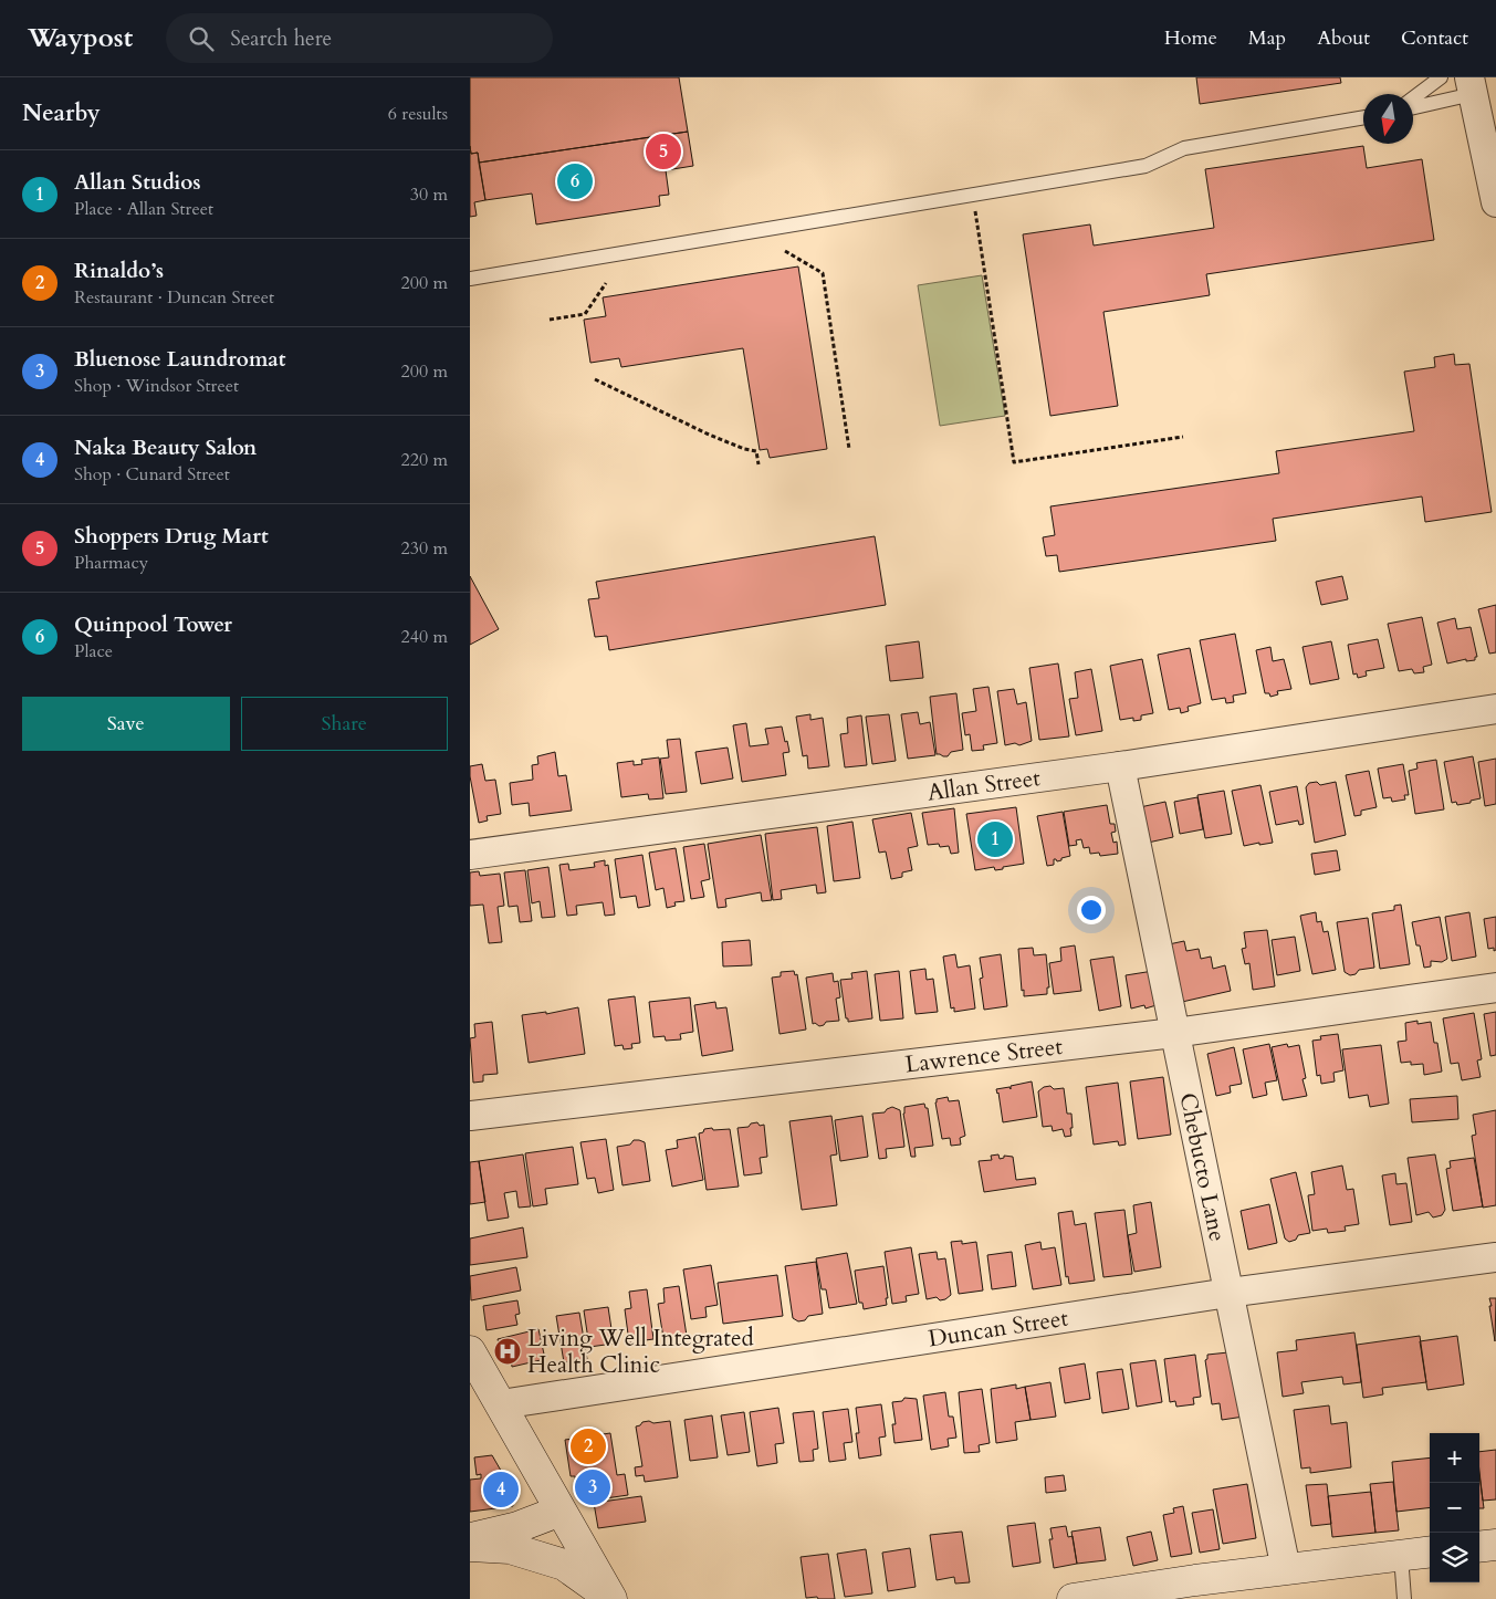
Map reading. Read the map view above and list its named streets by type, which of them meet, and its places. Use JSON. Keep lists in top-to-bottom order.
{
  "streets": {
    "street": [
      "Allan Street",
      "Lawrence Street",
      "Chebucto Lane",
      "Duncan Street"
    ]
  },
  "crossings": [
    ["Allan Street", "Chebucto Lane"],
    ["Lawrence Street", "Chebucto Lane"],
    ["Chebucto Lane", "Duncan Street"]
  ],
  "places": {
    "hospital": ["Living Well Integrated Health Clinic"]
  },
  "north": "bottom",
  "page": {
    "header": "Waypost",
    "search": "Search here",
    "nav": [
      "Home",
      "Map",
      "About",
      "Contact"
    ],
    "heading": ["Nearby", "6 results"],
    "pins": [
      "5",
      "6",
      "1",
      "2",
      "3",
      "4"
    ],
    "list": [
      {
        "mark": "1",
        "name": "Allan Studios",
        "note": "Place · Allan Street",
        "value": "30 m"
      },
      {
        "mark": "2",
        "name": "Rinaldo’s",
        "note": "Restaurant · Duncan Street",
        "value": "200 m"
      },
      {
        "mark": "3",
        "name": "Bluenose Laundromat",
        "note": "Shop · Windsor Street",
        "value": "200 m"
      },
      {
        "mark": "4",
        "name": "Naka Beauty Salon",
        "note": "Shop · Cunard Street",
        "value": "220 m"
      },
      {
        "mark": "5",
        "name": "Shoppers Drug Mart",
        "note": "Pharmacy",
        "value": "230 m"
      },
      {
        "mark": "6",
        "name": "Quinpool Tower",
        "note": "Place",
        "value": "240 m"
      }
    ],
    "buttons": ["Save", "Share"],
    "map_buttons": ["+", "−"]
  }
}
